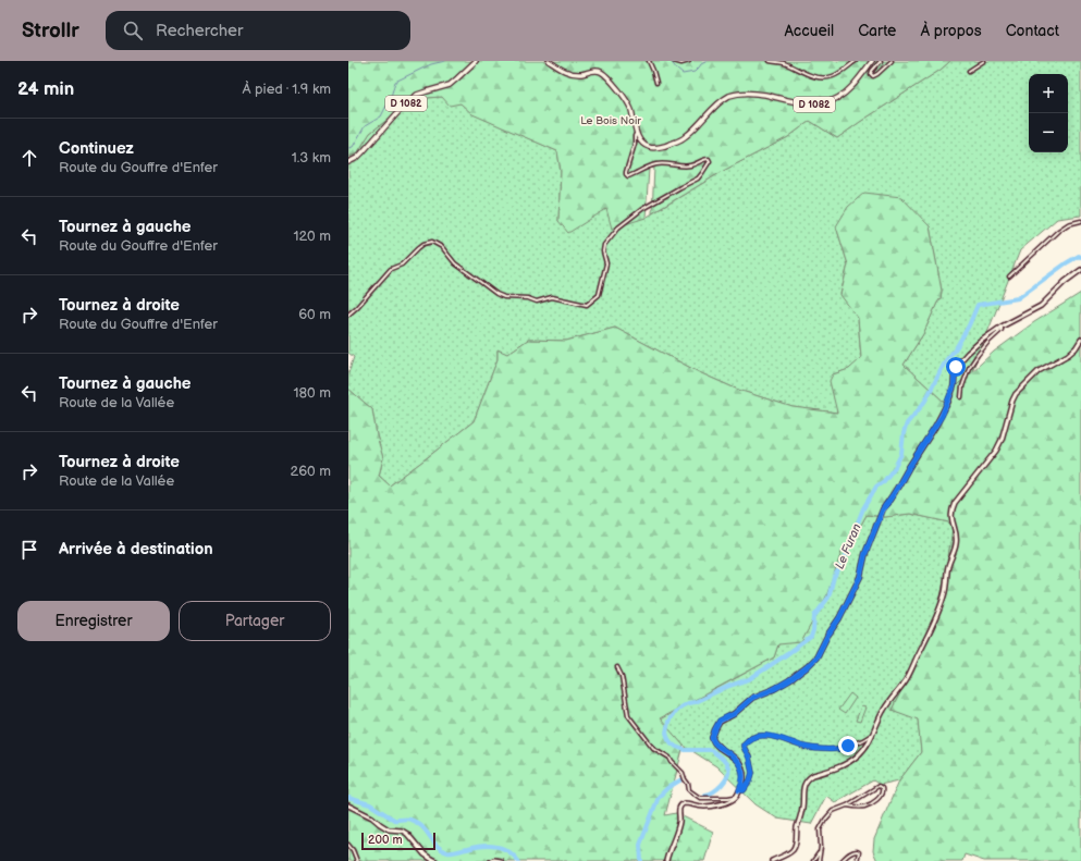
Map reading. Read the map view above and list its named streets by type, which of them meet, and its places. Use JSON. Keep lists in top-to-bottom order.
{
  "streets": {
    "main road": ["D 1082"]
  },
  "water": ["Le Furan"],
  "parks": ["Le Bois Noir"],
  "scale_bar": "200 m",
  "page": {
    "header": "Strollr",
    "search": "Rechercher",
    "nav": [
      "Accueil",
      "Carte",
      "À propos",
      "Contact"
    ],
    "heading": ["24 min", "À pied · 1.9 km"],
    "map_buttons": ["+", "−"],
    "list": [
      ["Continuez", "Route du Gouffre d'Enfer", "1.3 km"],
      ["Tournez à gauche", "Route du Gouffre d'Enfer", "120 m"],
      ["Tournez à droite", "Route du Gouffre d'Enfer", "60 m"],
      ["Tournez à gauche", "Route de la Vallée", "180 m"],
      ["Tournez à droite", "Route de la Vallée", "260 m"],
      "Arrivée à destination"
    ],
    "buttons": ["Enregistrer", "Partager"],
    "scale": "200 m"
  }
}
